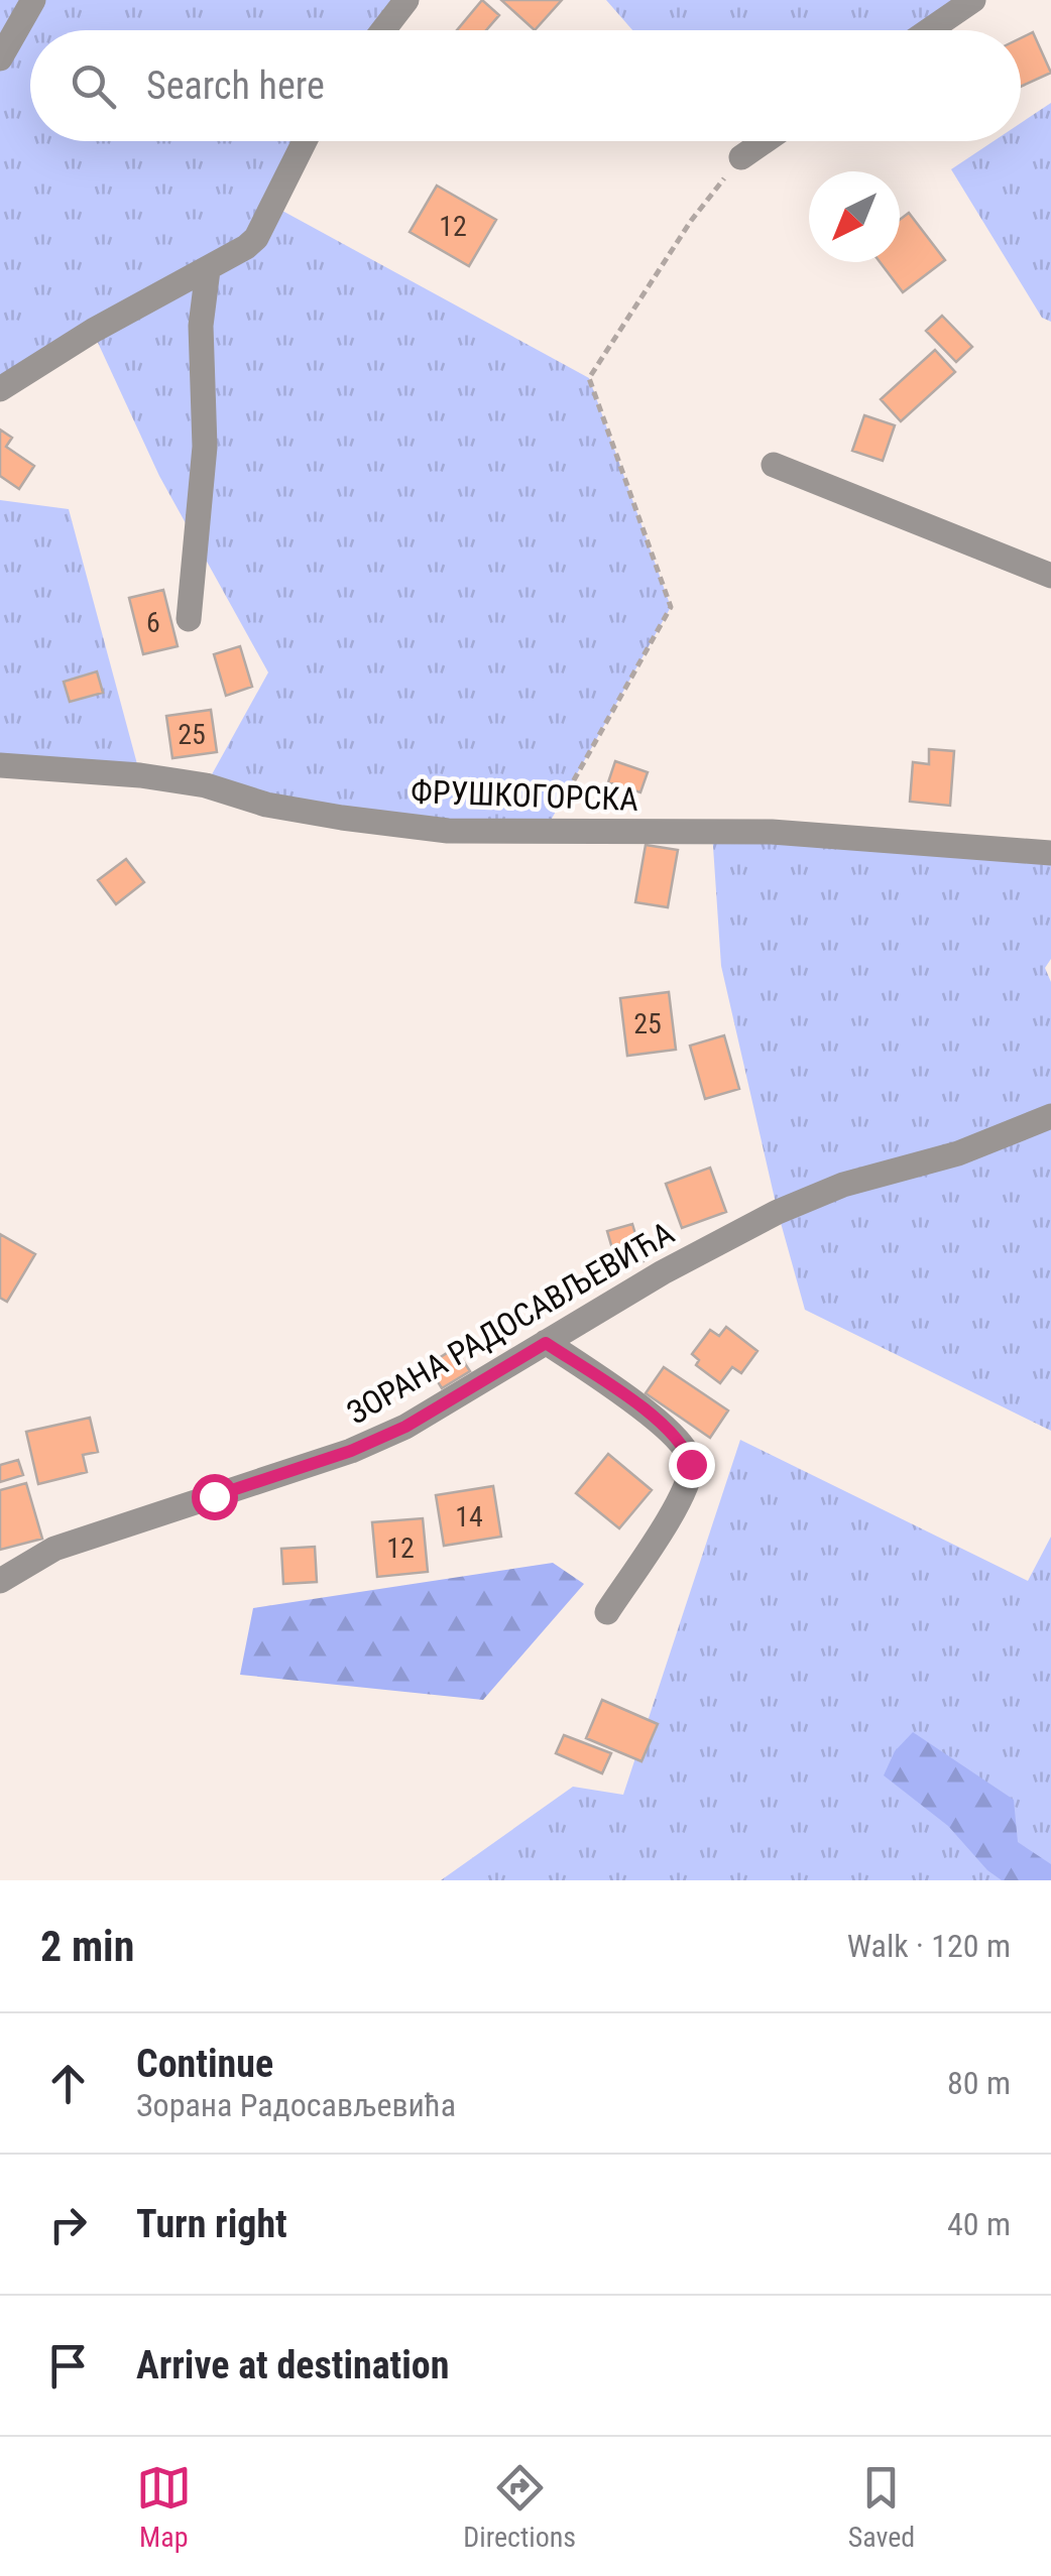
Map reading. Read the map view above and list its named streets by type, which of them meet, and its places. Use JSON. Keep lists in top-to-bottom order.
{
  "streets": {
    "street": ["ФРУШКОГОРСКА", "ЗОРАНА РАДОСАВЉЕВИЋА"]
  },
  "house_numbers": [
    "12",
    "6",
    "25",
    "25",
    "14",
    "12"
  ],
  "north": "bottom left",
  "page": {
    "search": "Search here",
    "heading": ["2 min", "Walk · 120 m"],
    "list": [
      ["Continue", "Зорана Радосављевића", "80 m"],
      ["Turn right", "40 m"],
      "Arrive at destination"
    ],
    "nav": ["Map", "Directions", "Saved"]
  }
}
